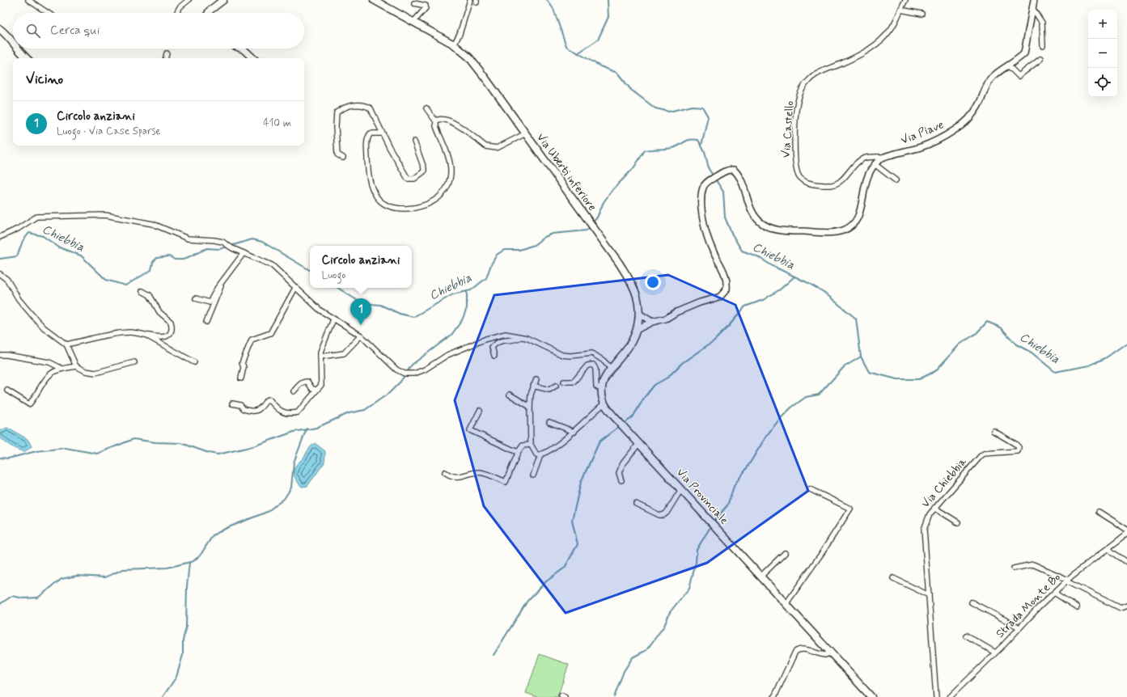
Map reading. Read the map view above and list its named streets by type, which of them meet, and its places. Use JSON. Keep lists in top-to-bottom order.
{
  "streets": {
    "main road": ["Via Uberti inferiore", "Via Provinciale"],
    "street": [
      "Via Castello",
      "Via Piave",
      "Via Chiebbia",
      "Strada Monte Bo"
    ]
  },
  "crossings": [
    ["Via Castello", "Via Piave"]
  ],
  "water": ["Chiebbia"],
  "page": {
    "map_buttons": ["+", "−"],
    "search": "Cerca qui",
    "heading": "Vicino",
    "list": [
      {
        "mark": "1",
        "name": "Circolo anziani",
        "note": "Luogo · Via Case Sparse",
        "value": "410 m"
      }
    ],
    "popup": ["Circolo anziani", "Luogo"],
    "pins": "1"
  }
}
